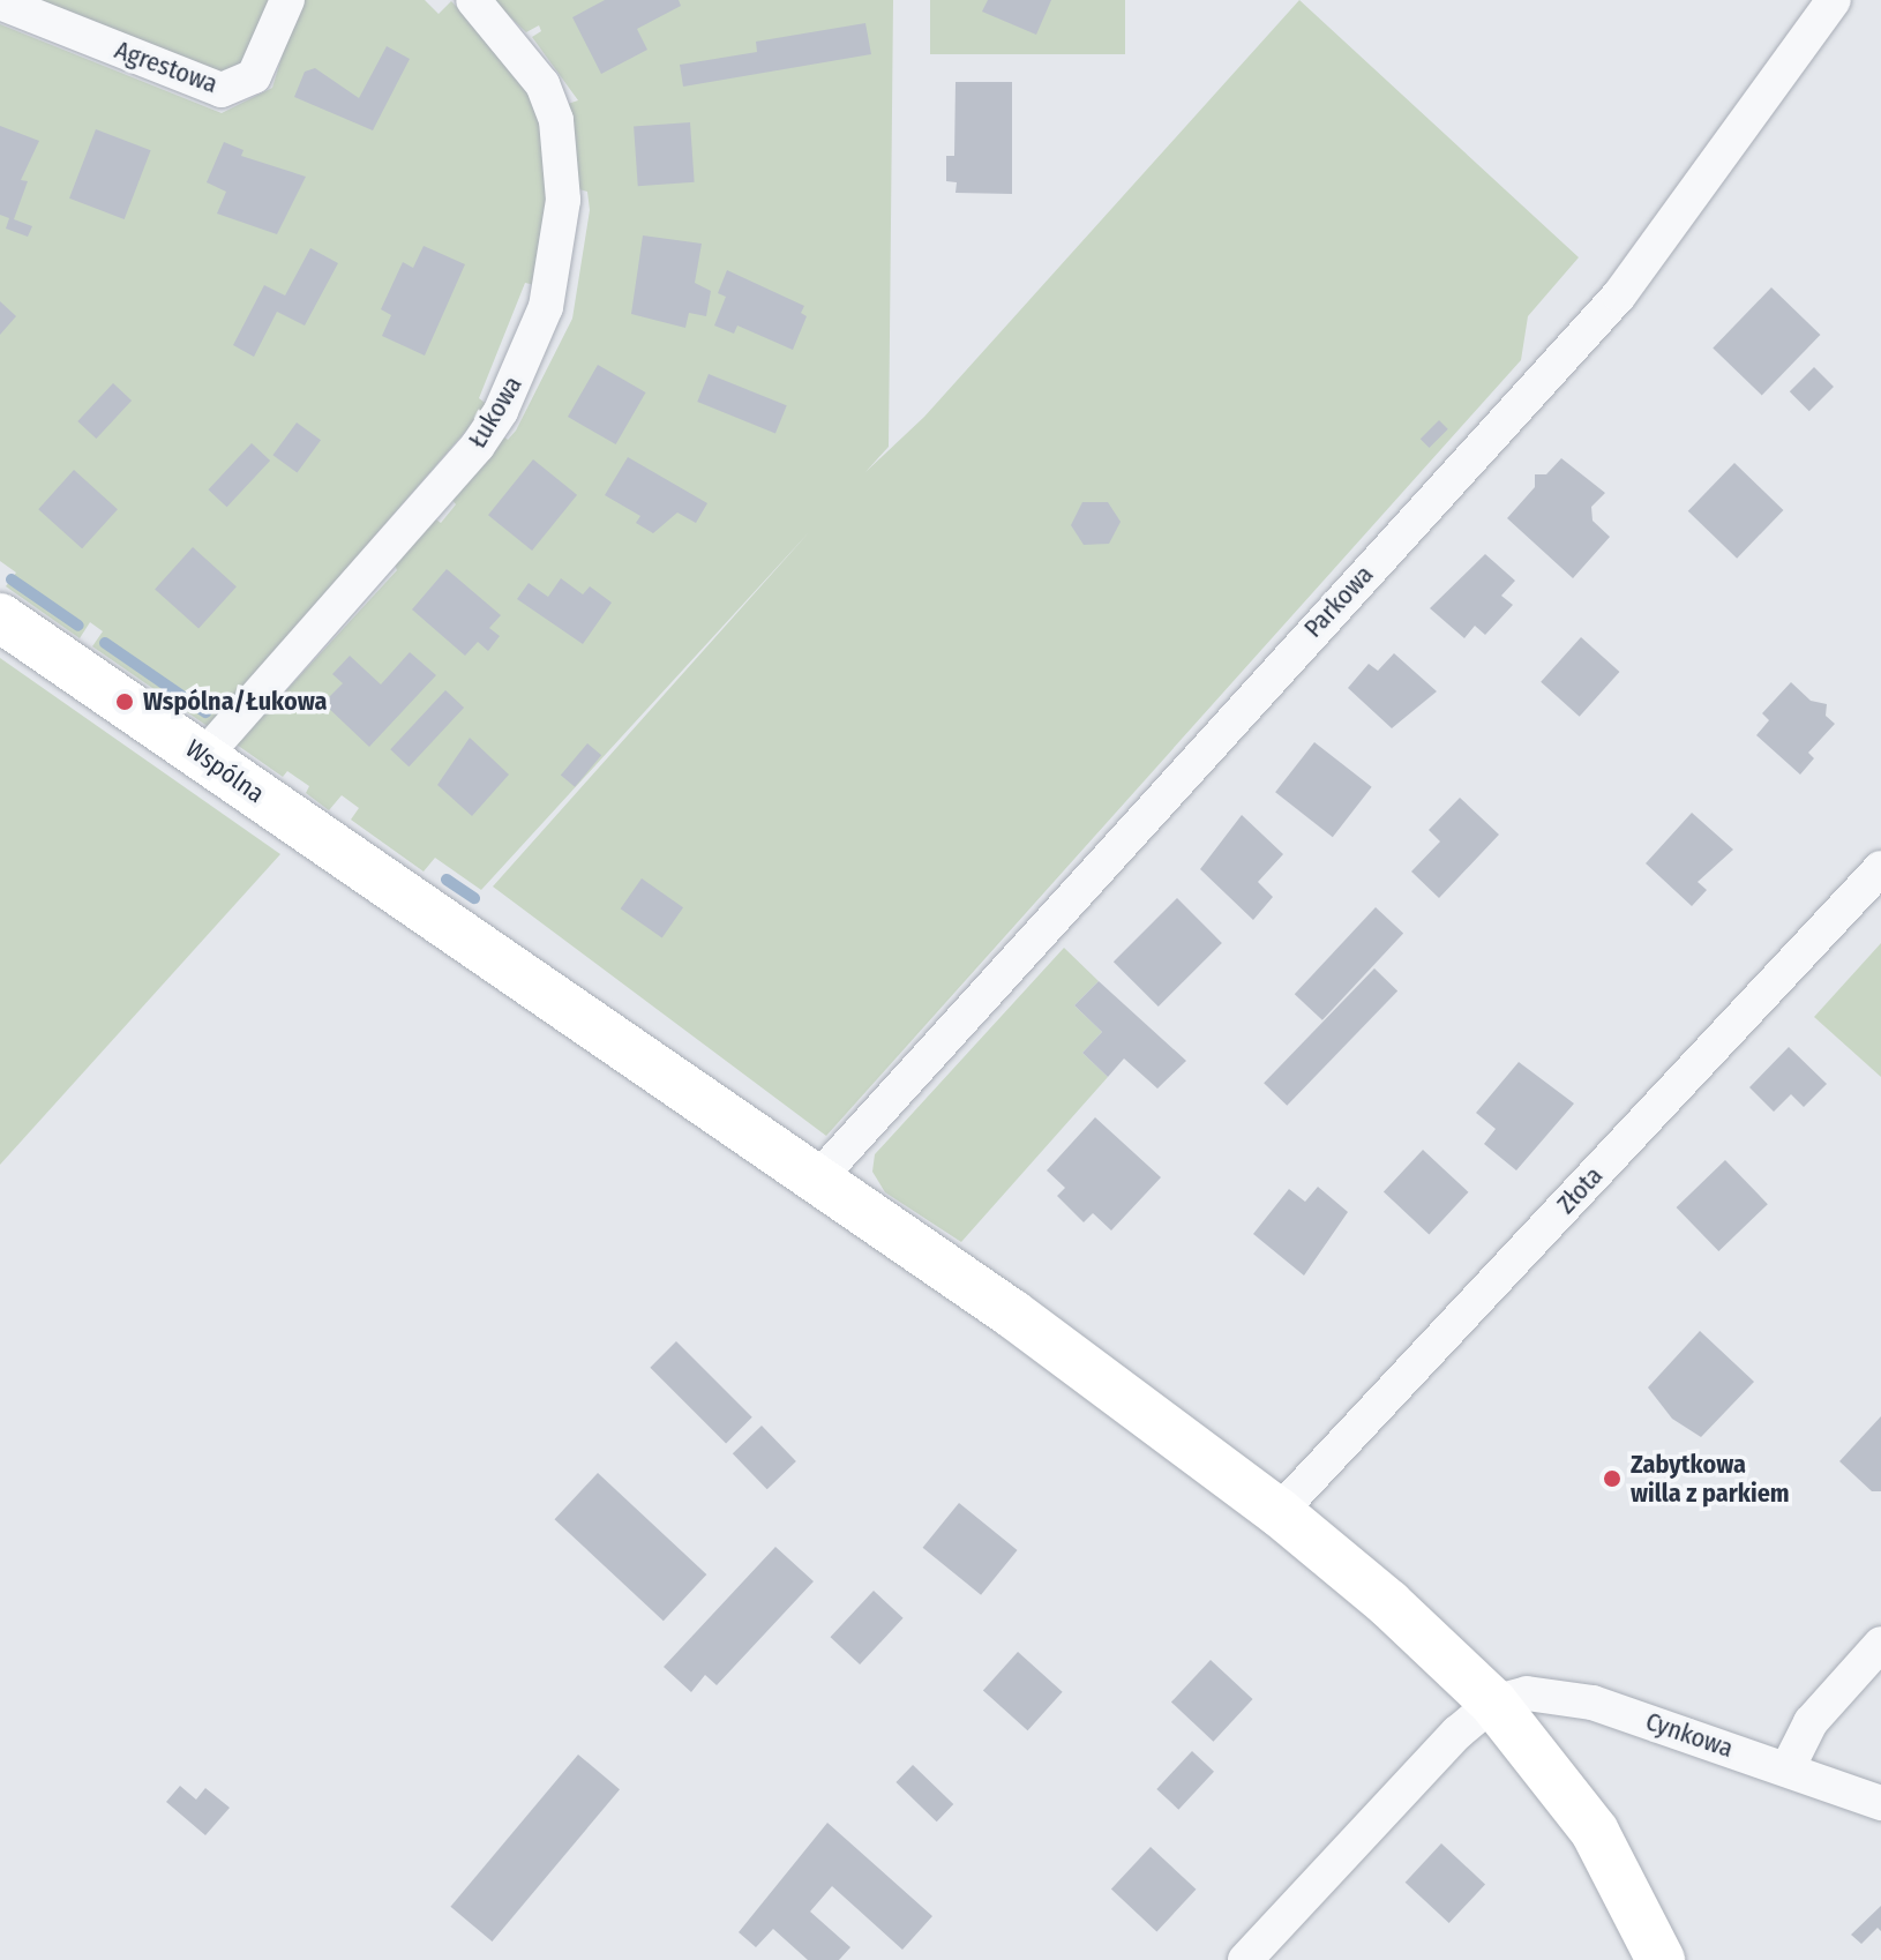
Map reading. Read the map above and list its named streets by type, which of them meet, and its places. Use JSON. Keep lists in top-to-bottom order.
{
  "streets": {
    "street": [
      "Agrestowa",
      "Łukowa",
      "Parkowa",
      "Wspólna",
      "Złota",
      "Cynkowa"
    ]
  },
  "crossings": [
    ["Łukowa", "Wspólna"],
    ["Parkowa", "Wspólna"],
    ["Wspólna", "Złota"],
    ["Wspólna", "Cynkowa"]
  ],
  "places": ["Wspólna/Łukowa", "Zabytkowa willa z parkiem"]
}
